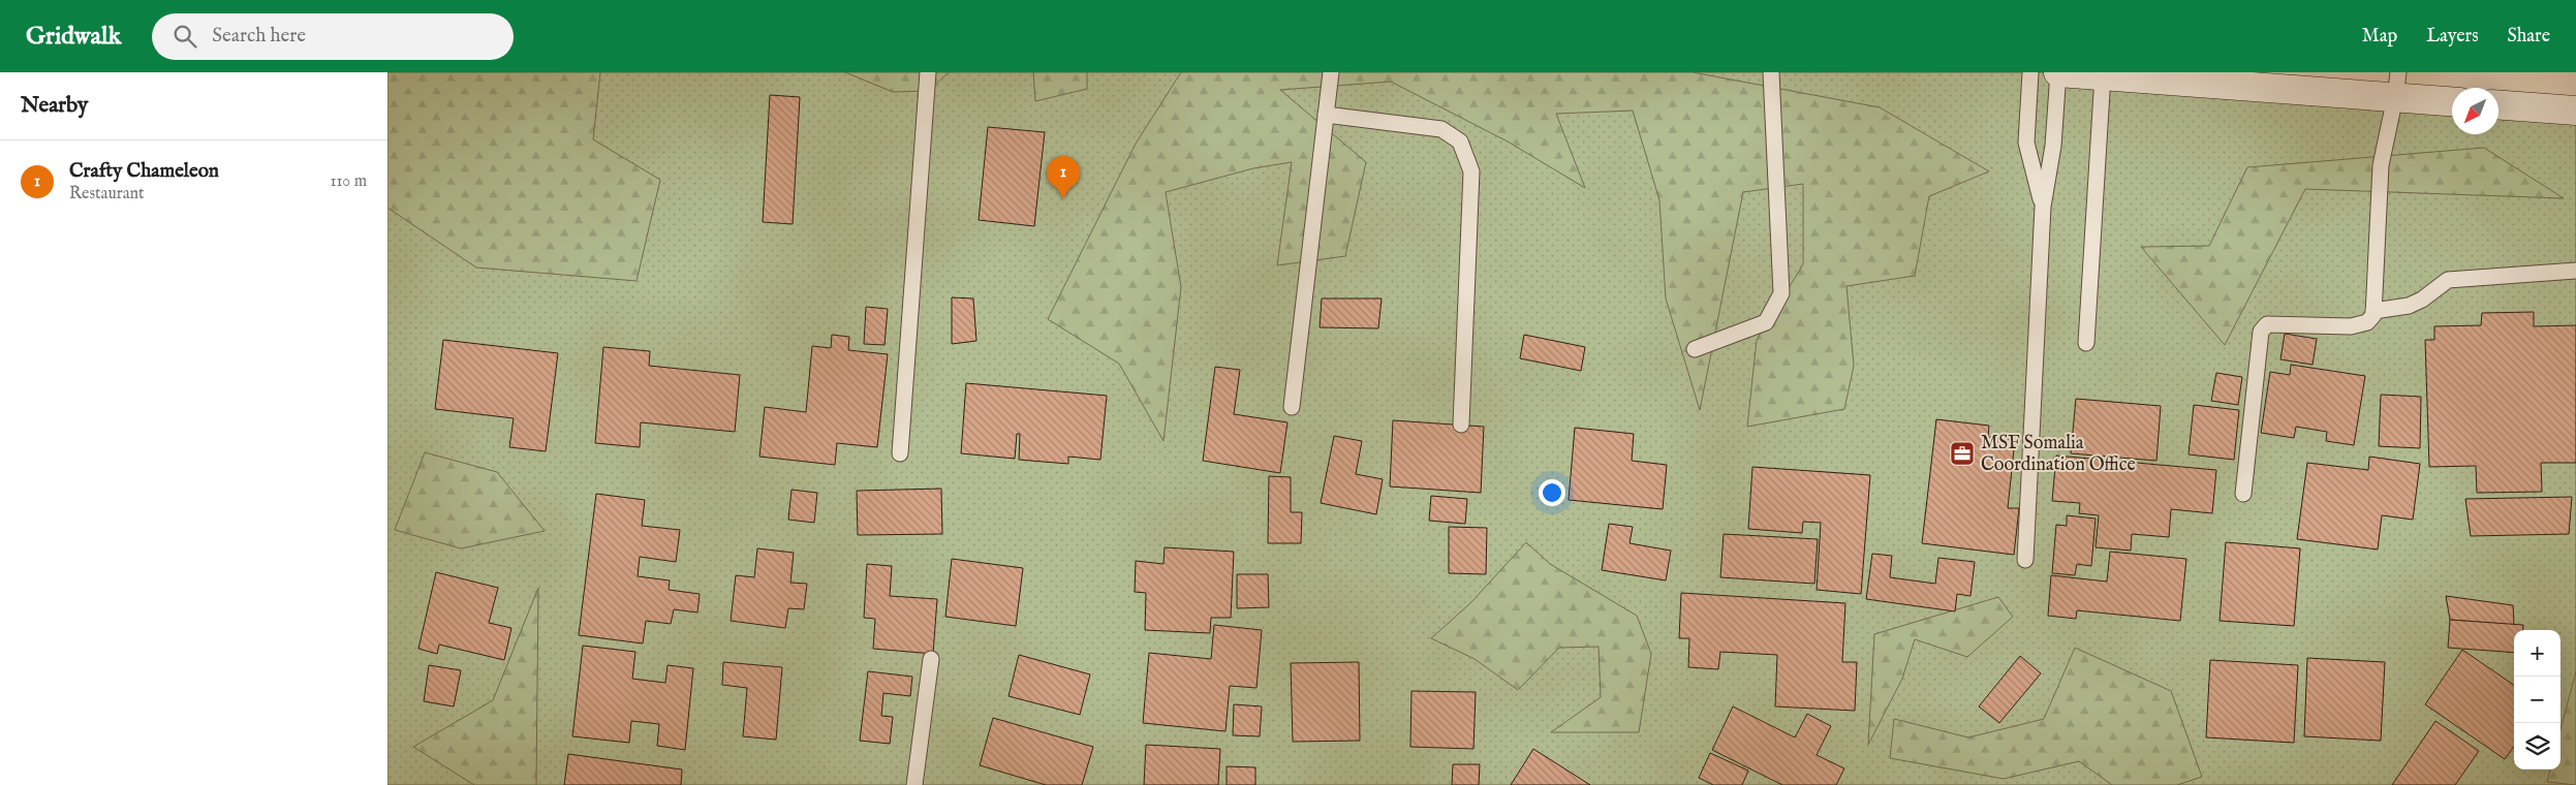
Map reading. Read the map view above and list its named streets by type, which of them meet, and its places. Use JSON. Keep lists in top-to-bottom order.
{
  "places": {
    "office": ["MSF Somalia Coordination Office"]
  },
  "north": "bottom left",
  "page": {
    "header": "Gridwalk",
    "search": "Search here",
    "nav": ["Map", "Layers", "Share"],
    "heading": "Nearby",
    "list": [
      {
        "mark": "1",
        "name": "Crafty Chameleon",
        "note": "Restaurant",
        "value": "110 m"
      }
    ],
    "pins": "1",
    "map_buttons": ["+", "−"]
  }
}
